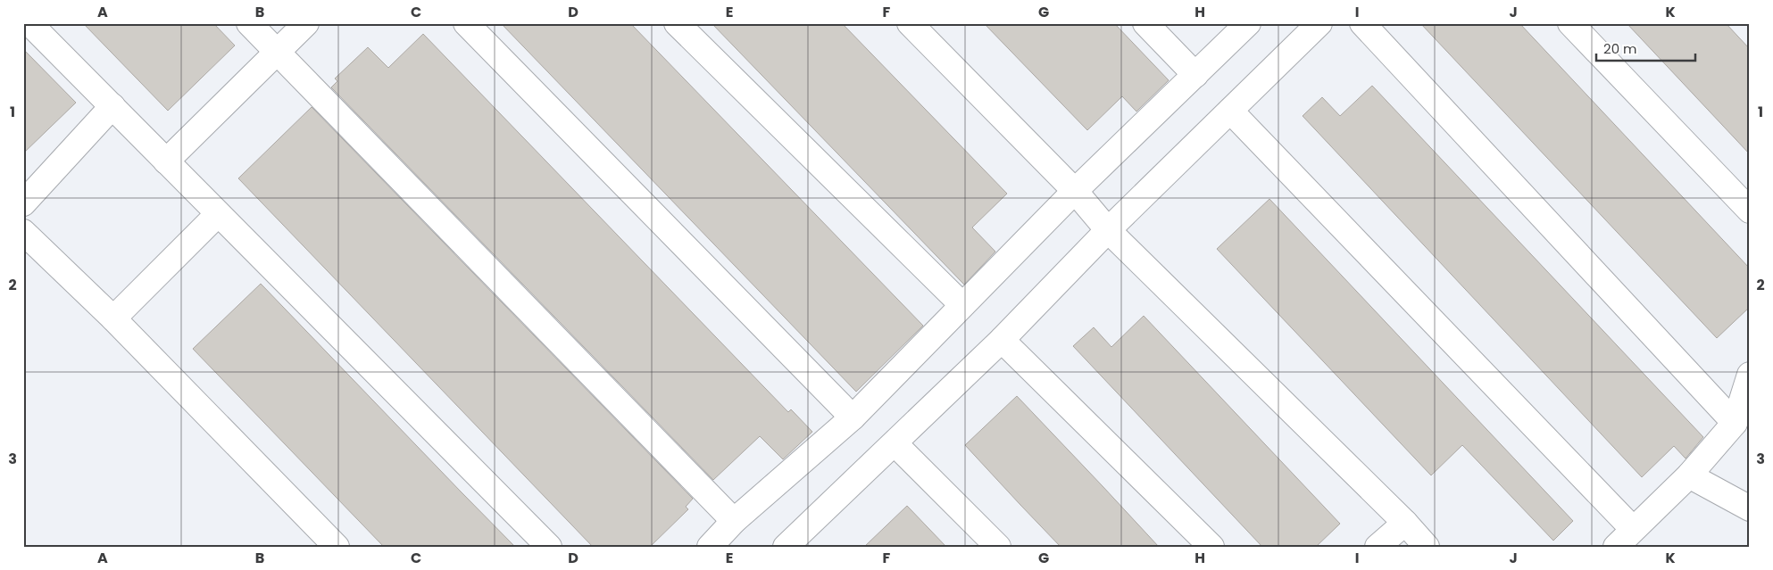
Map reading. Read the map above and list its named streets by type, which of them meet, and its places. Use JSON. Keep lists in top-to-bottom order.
{
  "scale_bar": "20 m",
  "grid": {
    "columns": [
      "A",
      "B",
      "C",
      "D",
      "E",
      "F",
      "G",
      "H",
      "I",
      "J",
      "K"
    ],
    "rows": ["1", "2", "3"]
  }
}
